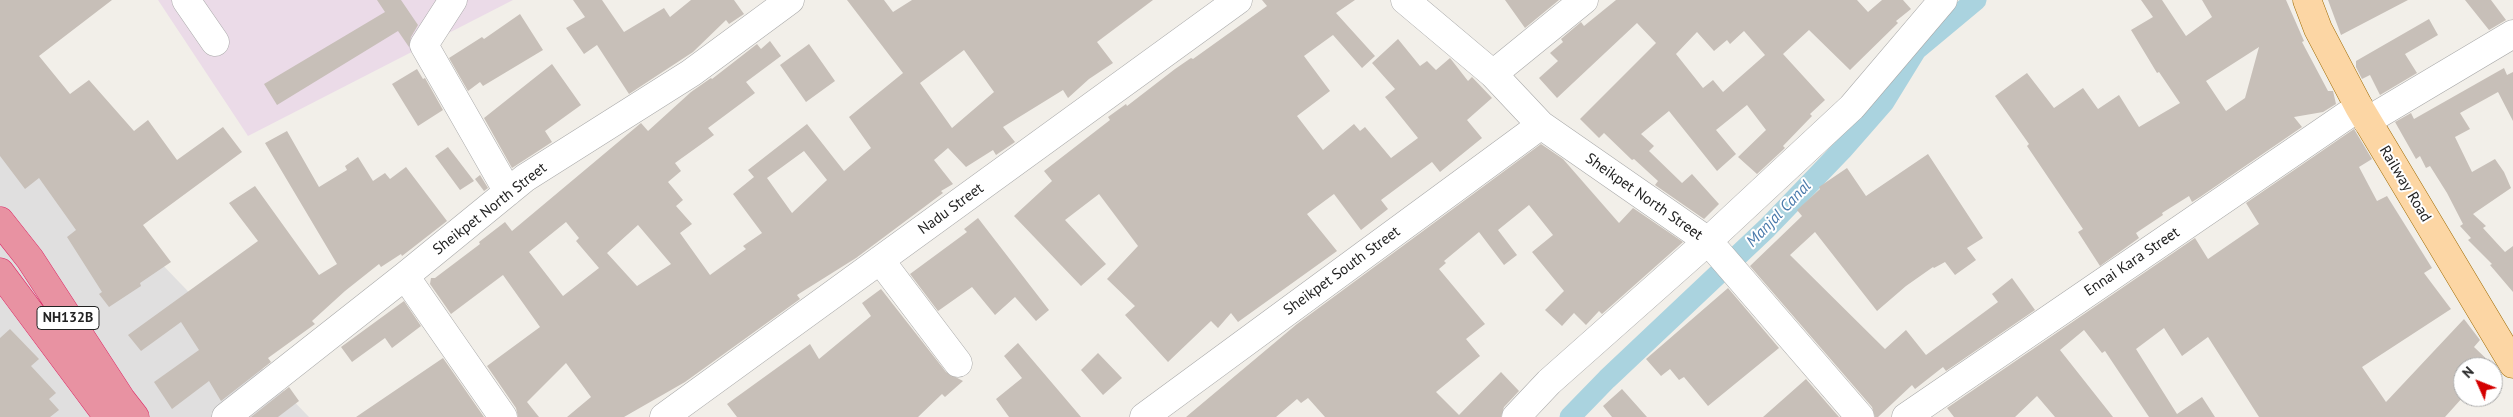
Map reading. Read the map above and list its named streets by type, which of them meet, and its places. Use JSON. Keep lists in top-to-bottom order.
{
  "streets": {
    "highway": ["NH132B"],
    "main road": ["Railway Road"],
    "street": [
      "Sheikpet North Street",
      "Nadu Street",
      "Ennai Kara Street",
      "Sheikpet South Street"
    ]
  },
  "crossings": [
    ["Railway Road", "Ennai Kara Street"],
    ["Sheikpet North Street", "Sheikpet South Street"]
  ],
  "water": ["Manjal Canal"],
  "north": "top left"
}
